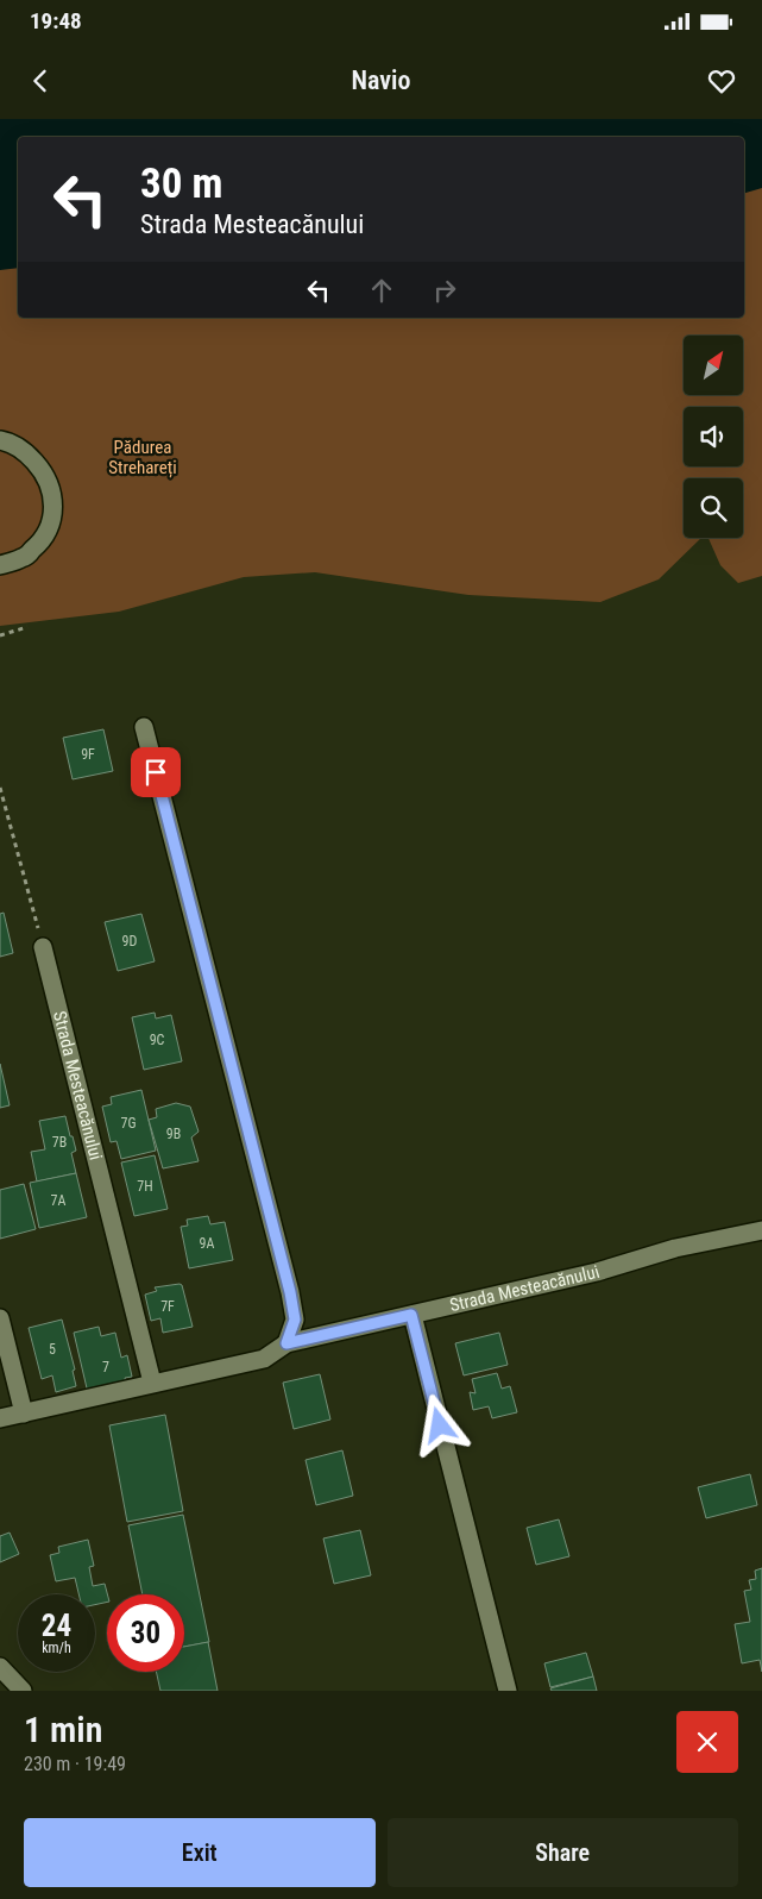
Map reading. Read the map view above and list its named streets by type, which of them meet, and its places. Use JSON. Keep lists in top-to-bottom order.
{
  "streets": {
    "street": ["Strada Mesteacănului"]
  },
  "parks": ["Pădurea Strehareți"],
  "house_numbers": [
    "9F",
    "9D",
    "9C",
    "7G",
    "9B",
    "7B",
    "7H",
    "7A",
    "9A",
    "7F",
    "5",
    "7"
  ],
  "north": "top right",
  "page": {
    "status": "19:48",
    "header": "Navio",
    "turn": ["30 m", "Strada Mesteacănului"],
    "speed": "24 km/h",
    "limit": "30",
    "heading": ["1 min", "230 m · 19:49"],
    "buttons": ["Exit", "Share"]
  }
}
